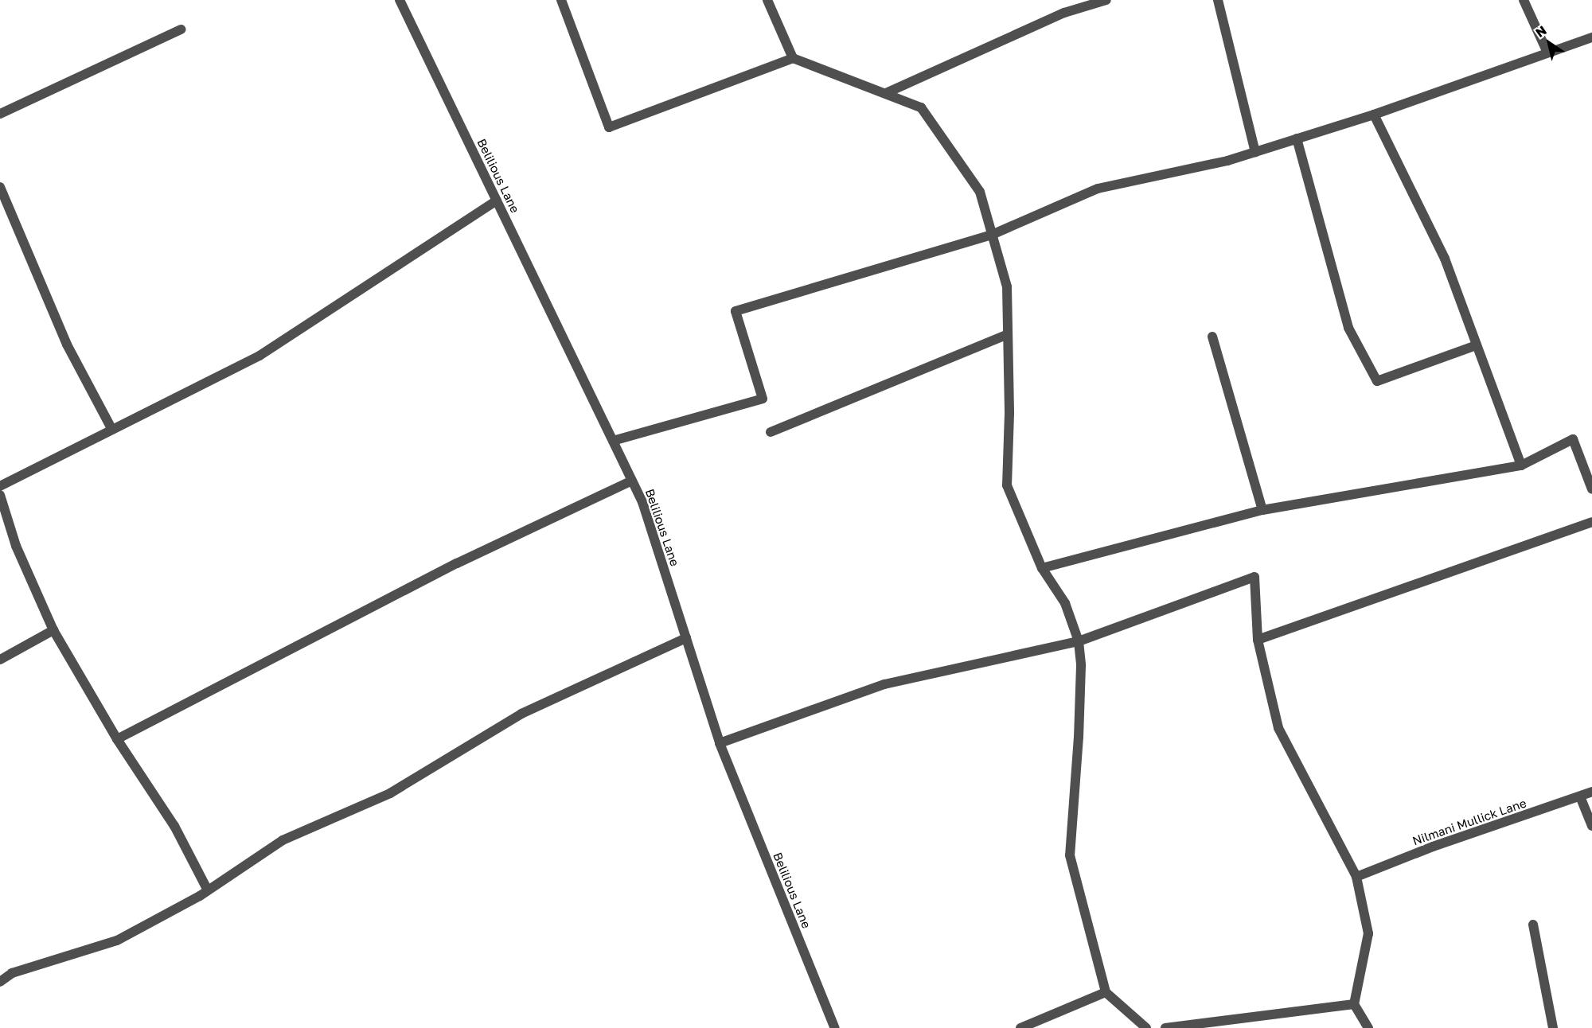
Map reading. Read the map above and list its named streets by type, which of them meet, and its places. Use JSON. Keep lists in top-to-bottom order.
{
  "streets": {
    "street": ["Belilious Lane", "Nilmani Mullick Lane"]
  },
  "north": "top left"
}
